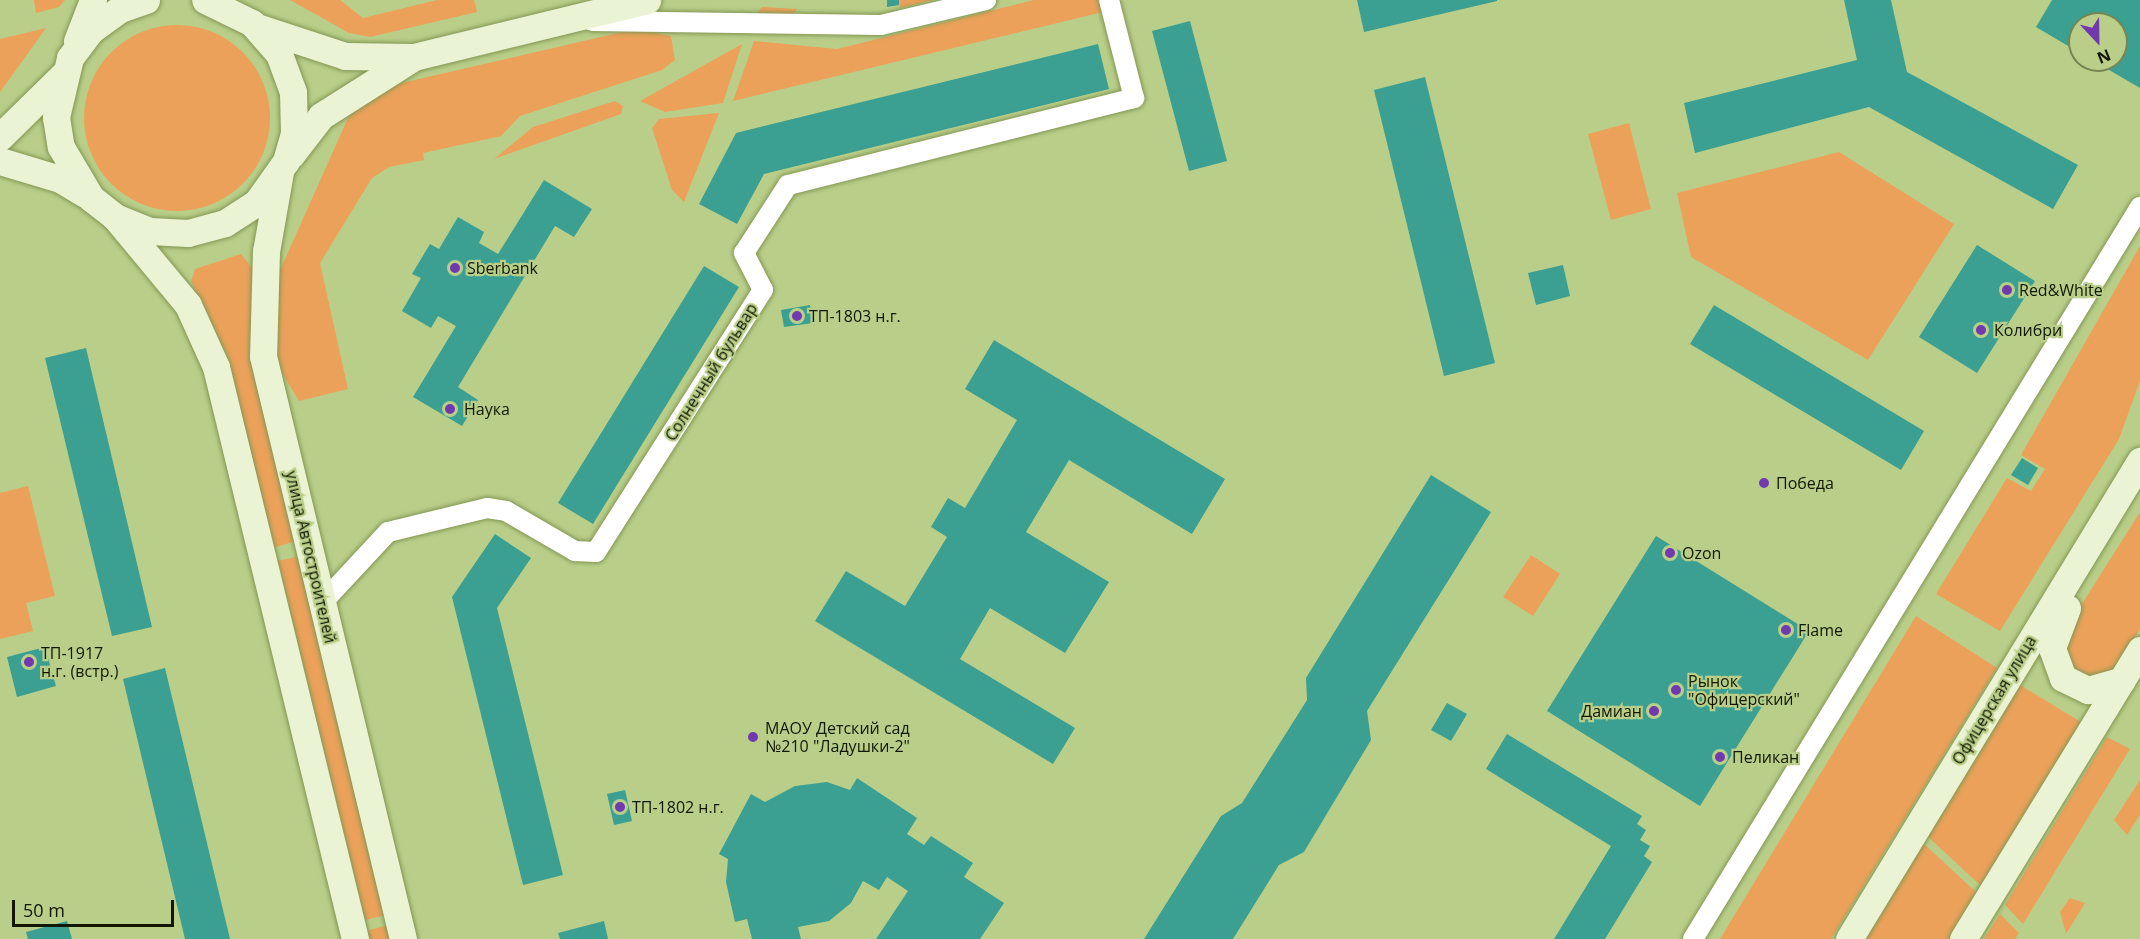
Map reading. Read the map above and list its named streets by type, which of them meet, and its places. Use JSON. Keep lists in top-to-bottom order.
{
  "streets": {
    "main road": ["улица Автостроителей", "Офицерская улица"],
    "street": ["Солнечный бульвар"]
  },
  "crossings": [
    ["Солнечный бульвар", "улица Автостроителей"]
  ],
  "places": [
    "Sberbank",
    "Red&White",
    "ТП-1803 н.г.",
    "Колибри",
    "Наука",
    "Победа",
    "Ozon",
    "Flame",
    "ТП-1917 н.г. (встр.)",
    "Рынок \"Офицерский\"",
    "Дамиан",
    "МАОУ Детский сад №210 \"Ладушки-2\"",
    "Пеликан",
    "ТП-1802 н.г."
  ],
  "scale_bar": "50 m",
  "north": "bottom"
}
